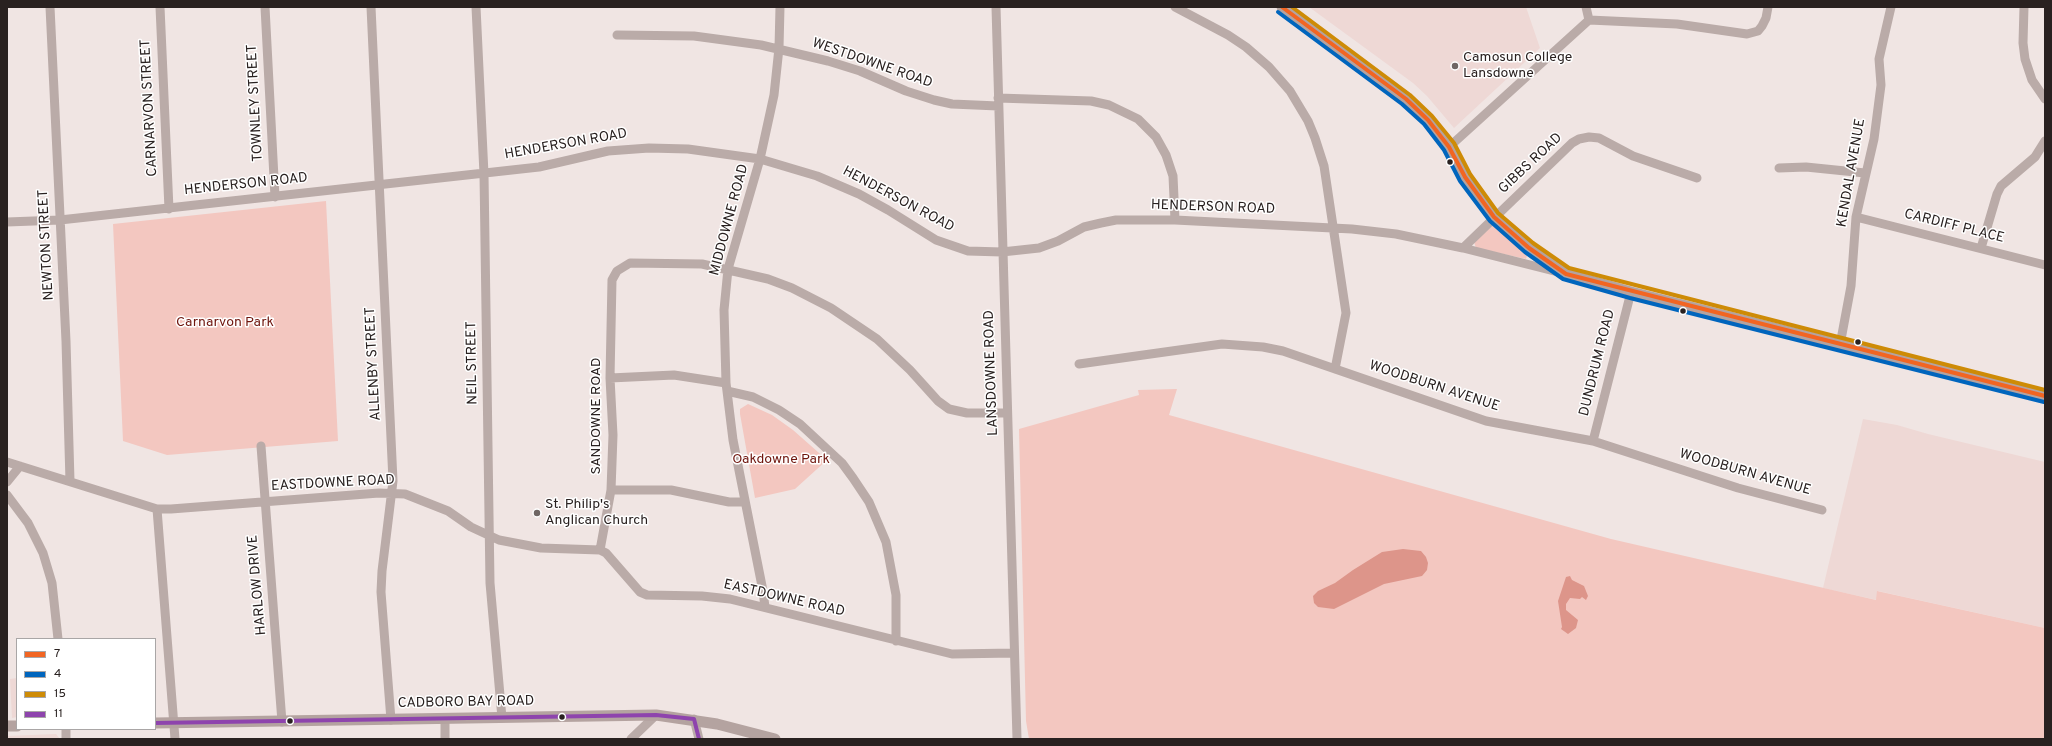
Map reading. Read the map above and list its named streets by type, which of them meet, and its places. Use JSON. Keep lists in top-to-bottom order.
{
  "streets": {
    "main road": ["HENDERSON ROAD", "CADBORO BAY ROAD"],
    "street": [
      "WESTDOWNE ROAD",
      "TOWNLEY STREET",
      "CARNARVON STREET",
      "GIBBS ROAD",
      "KENDAL AVENUE",
      "MIDDOWNE ROAD",
      "CARDIFF PLACE",
      "NEWTON STREET",
      "NEIL STREET",
      "DUNDRUM ROAD",
      "ALLENBY STREET",
      "LANSDOWNE ROAD",
      "WOODBURN AVENUE",
      "SANDOWNE ROAD",
      "EASTDOWNE ROAD",
      "HARLOW DRIVE"
    ]
  },
  "crossings": [
    ["WESTDOWNE ROAD", "HENDERSON ROAD"],
    ["WESTDOWNE ROAD", "MIDDOWNE ROAD"],
    ["WESTDOWNE ROAD", "LANSDOWNE ROAD"],
    ["TOWNLEY STREET", "HENDERSON ROAD"],
    ["CARNARVON STREET", "HENDERSON ROAD"],
    ["HENDERSON ROAD", "GIBBS ROAD"],
    ["HENDERSON ROAD", "KENDAL AVENUE"],
    ["HENDERSON ROAD", "MIDDOWNE ROAD"],
    ["HENDERSON ROAD", "NEWTON STREET"],
    ["HENDERSON ROAD", "NEIL STREET"],
    ["HENDERSON ROAD", "DUNDRUM ROAD"],
    ["HENDERSON ROAD", "ALLENBY STREET"],
    ["HENDERSON ROAD", "LANSDOWNE ROAD"],
    ["KENDAL AVENUE", "CARDIFF PLACE"],
    ["MIDDOWNE ROAD", "SANDOWNE ROAD"],
    ["MIDDOWNE ROAD", "EASTDOWNE ROAD"],
    ["NEWTON STREET", "EASTDOWNE ROAD"],
    ["NEIL STREET", "EASTDOWNE ROAD"],
    ["NEIL STREET", "CADBORO BAY ROAD"],
    ["DUNDRUM ROAD", "WOODBURN AVENUE"],
    ["ALLENBY STREET", "EASTDOWNE ROAD"],
    ["ALLENBY STREET", "CADBORO BAY ROAD"],
    ["LANSDOWNE ROAD", "EASTDOWNE ROAD"],
    ["SANDOWNE ROAD", "EASTDOWNE ROAD"],
    ["EASTDOWNE ROAD", "HARLOW DRIVE"],
    ["HARLOW DRIVE", "CADBORO BAY ROAD"]
  ],
  "parks": ["Carnarvon Park", "Oakdowne Park"],
  "places": ["Camosun College Lansdowne", "St. Philip's Anglican Church"],
  "lines": [
    "transit line 7",
    "transit line 15",
    "transit line 4",
    "transit line 11"
  ],
  "legend": [
    "7",
    "4",
    "15",
    "11"
  ]
}
